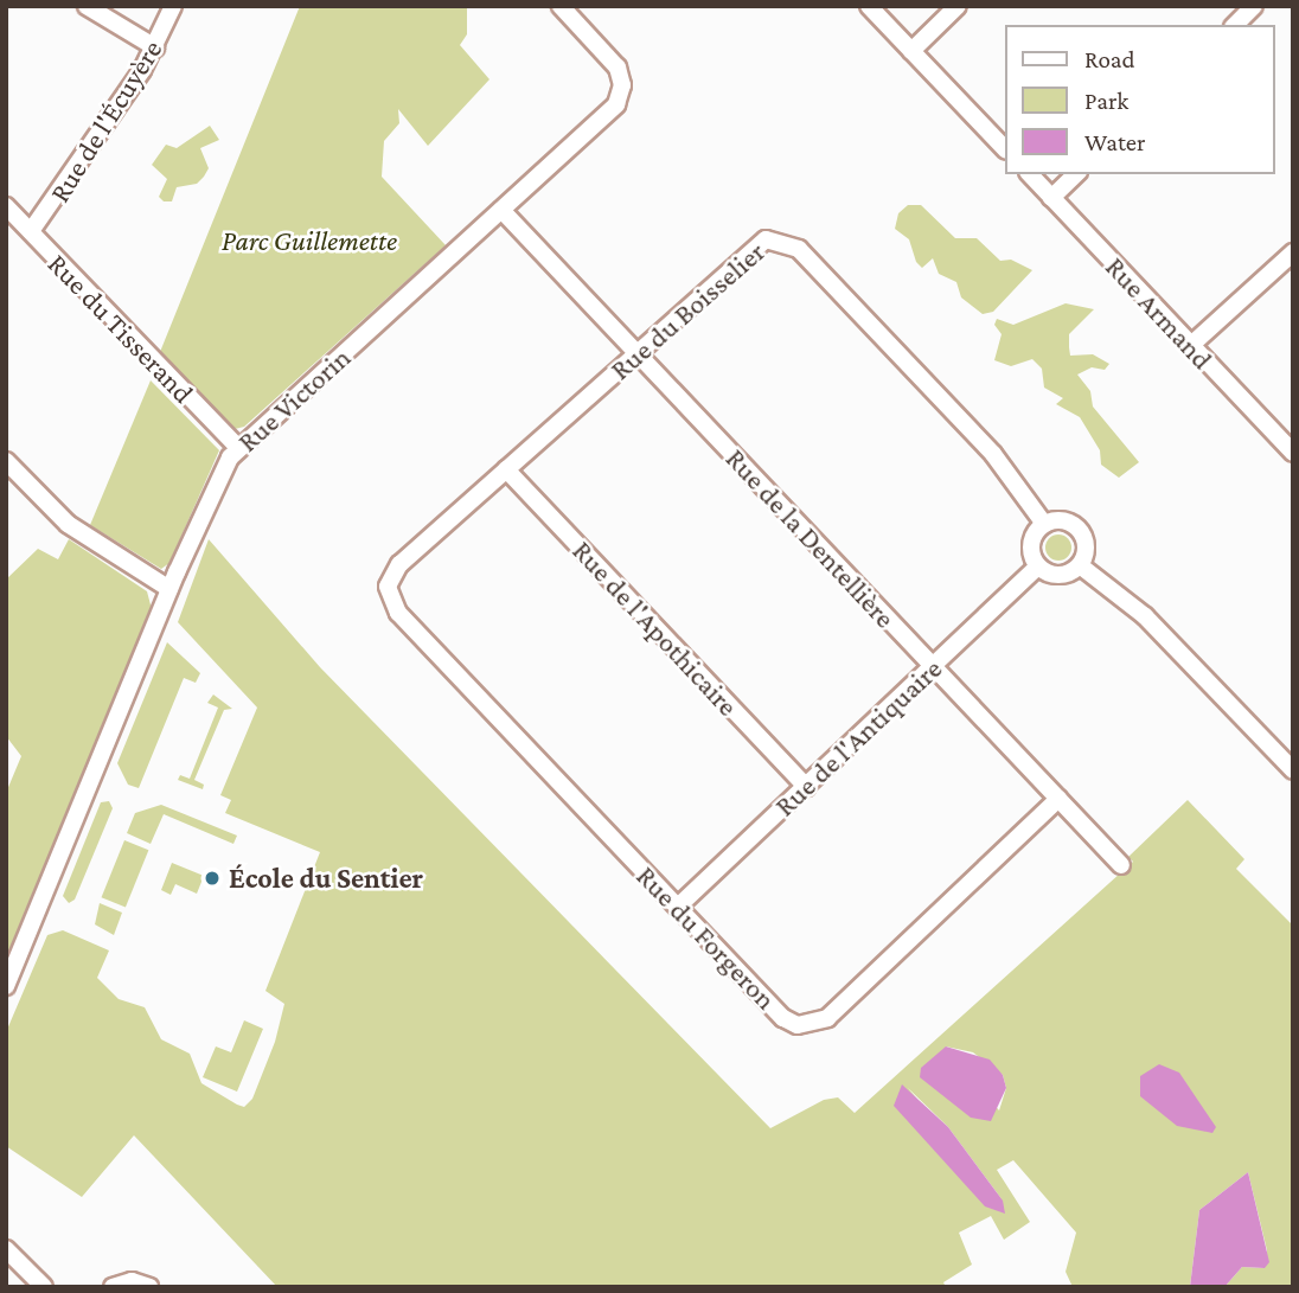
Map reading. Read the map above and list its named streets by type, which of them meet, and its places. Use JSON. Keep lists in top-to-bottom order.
{
  "streets": {
    "street": [
      "Rue de l'Écuyère",
      "Rue du Boisselier",
      "Rue Armand",
      "Rue du Tisserand",
      "Rue Victorin",
      "Rue de la Dentellière",
      "Rue de l'Apothicaire",
      "Rue de l'Antiquaire",
      "Rue du Forgeron"
    ]
  },
  "crossings": [
    ["Rue de l'Écuyère", "Rue du Tisserand"],
    ["Rue du Boisselier", "Rue de la Dentellière"],
    ["Rue du Boisselier", "Rue de l'Apothicaire"],
    ["Rue du Boisselier", "Rue de l'Antiquaire"],
    ["Rue du Boisselier", "Rue du Forgeron"],
    ["Rue du Tisserand", "Rue Victorin"],
    ["Rue Victorin", "Rue de la Dentellière"],
    ["Rue de la Dentellière", "Rue de l'Antiquaire"],
    ["Rue de la Dentellière", "Rue du Forgeron"],
    ["Rue de l'Apothicaire", "Rue de l'Antiquaire"],
    ["Rue de l'Antiquaire", "Rue du Forgeron"]
  ],
  "parks": ["Parc Guillemette"],
  "places": ["École du Sentier"],
  "legend": ["Road", "Park", "Water"]
}
